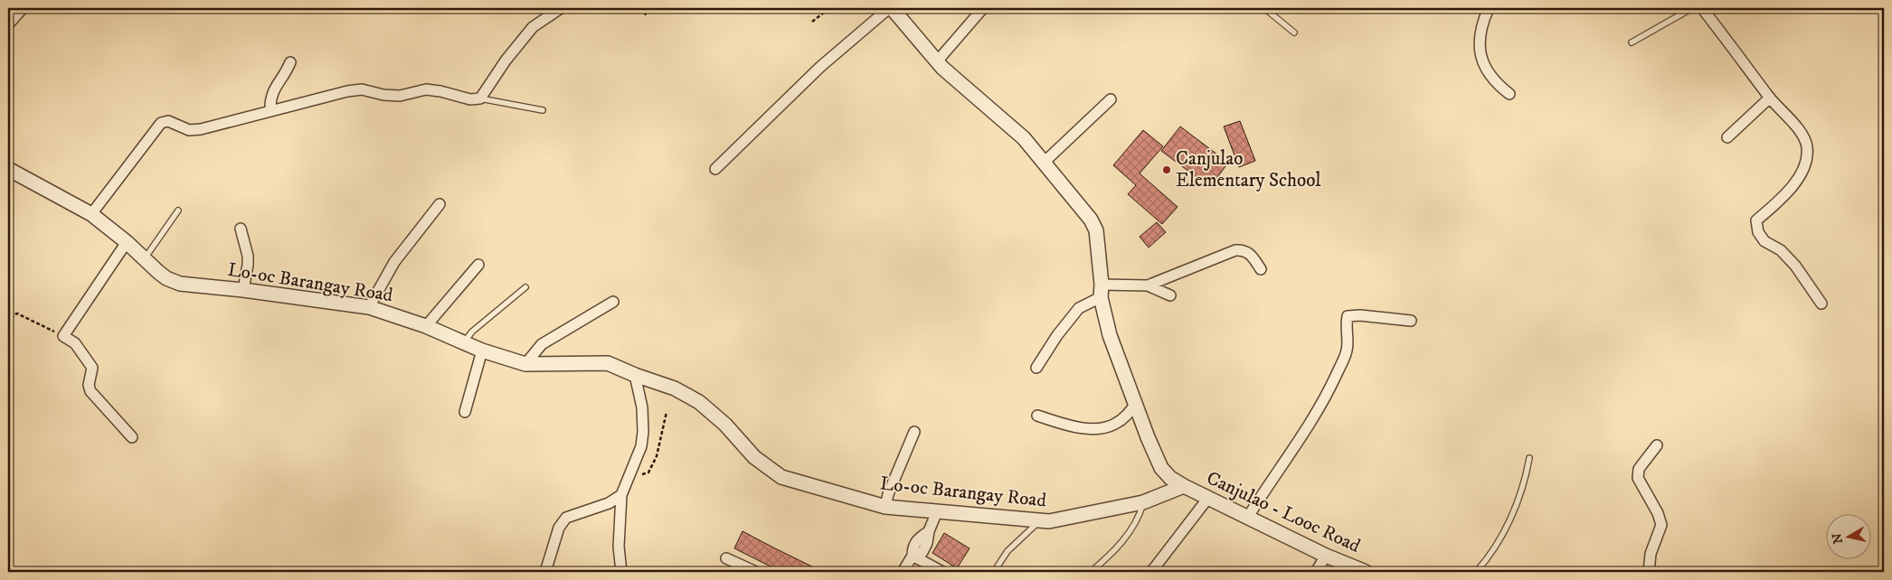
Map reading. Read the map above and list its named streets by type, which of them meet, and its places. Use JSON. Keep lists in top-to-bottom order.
{
  "streets": {
    "street": ["Lo-oc Barangay Road", "Canjulao - Looc Road"]
  },
  "crossings": [
    ["Lo-oc Barangay Road", "Canjulao - Looc Road"]
  ],
  "places": ["Canjulao Elementary School"],
  "north": "left"
}
